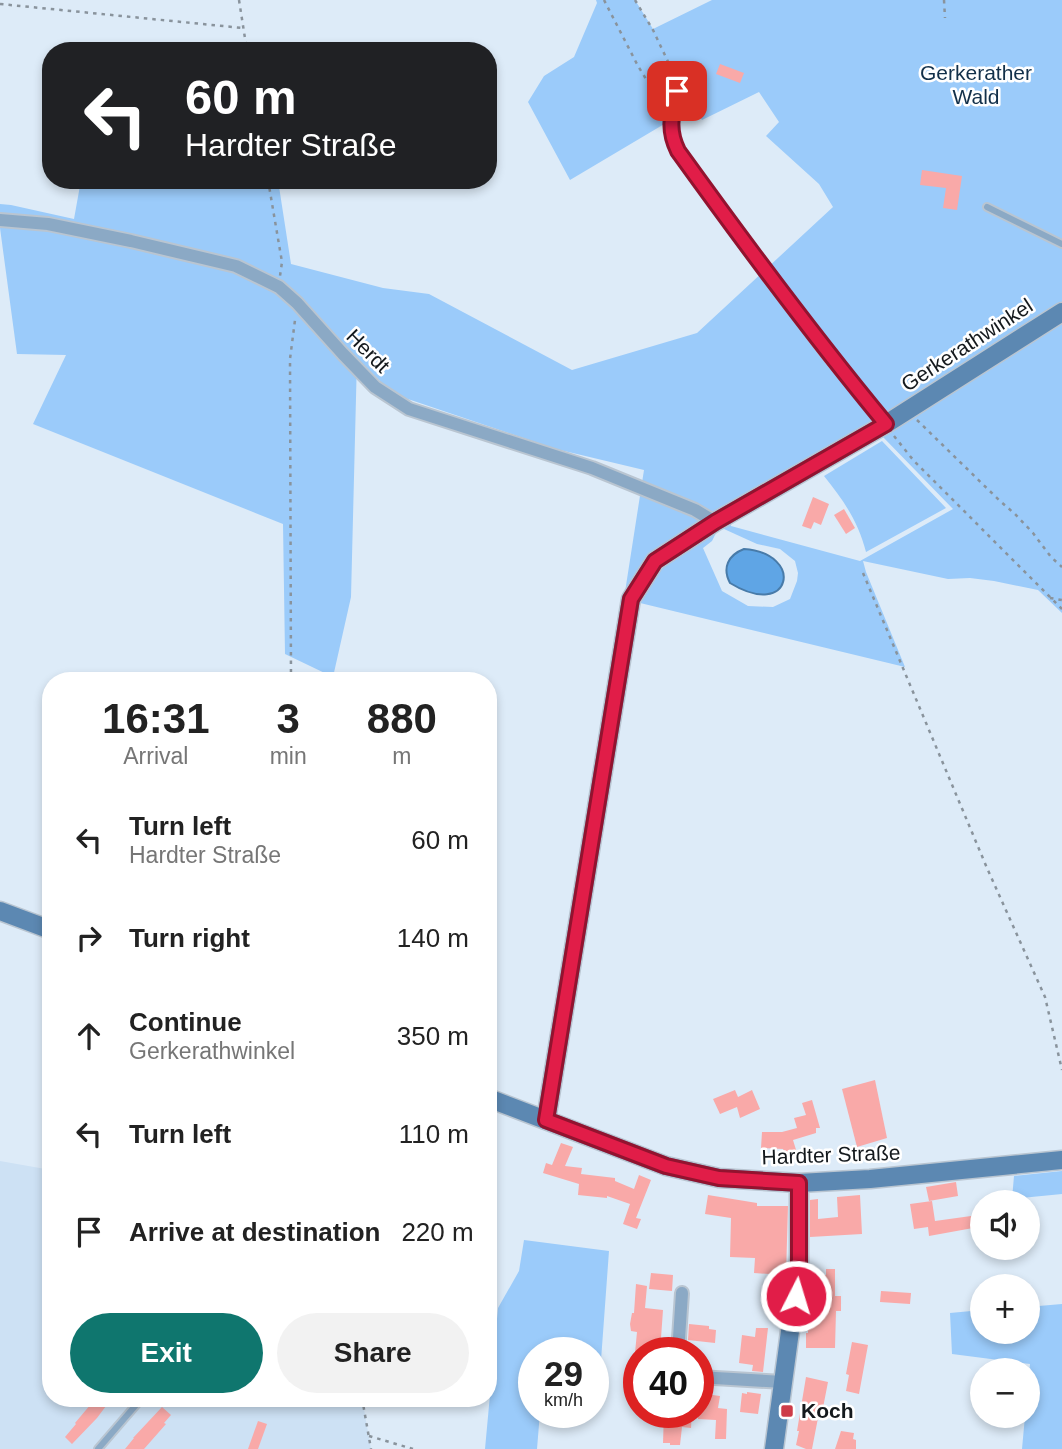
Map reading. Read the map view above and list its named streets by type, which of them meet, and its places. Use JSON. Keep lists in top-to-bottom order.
{
  "streets": {
    "street": ["Gerkerathwinkel", "Herdt", "Hardter Straße"]
  },
  "crossings": [
    ["Gerkerathwinkel", "Herdt"],
    ["Gerkerathwinkel", "Hardter Straße"]
  ],
  "parks": ["Gerkerather Wald"],
  "places": {
    "transit": ["Koch"]
  },
  "page": {
    "turn": ["60 m", "Hardter Straße"],
    "eta": [
      "16:31",
      "Arrival",
      "3",
      "min",
      "880",
      "m"
    ],
    "list": [
      {
        "name": "Turn left",
        "note": "Hardter Straße",
        "value": "60 m"
      },
      {
        "name": "Turn right",
        "value": "140 m"
      },
      {
        "name": "Continue",
        "note": "Gerkerathwinkel",
        "value": "350 m"
      },
      {
        "name": "Turn left",
        "value": "110 m"
      },
      {
        "name": "Arrive at destination",
        "value": "220 m"
      }
    ],
    "map_buttons": ["+", "−"],
    "buttons": ["Exit", "Share"],
    "speed": "29 km/h",
    "limit": "40"
  }
}
